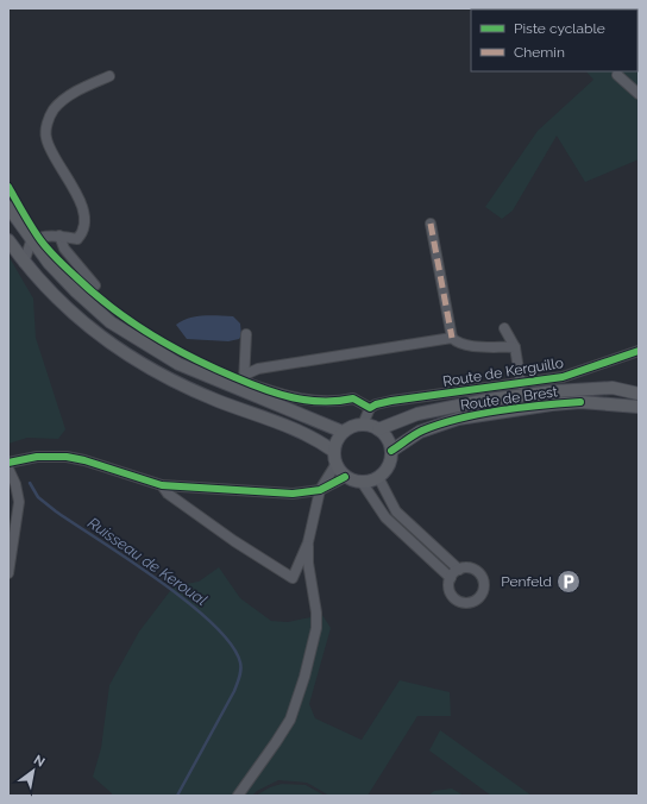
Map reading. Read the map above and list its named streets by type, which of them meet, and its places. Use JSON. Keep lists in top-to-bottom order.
{
  "streets": {
    "main road": ["Route de Brest"],
    "street": ["Route de Kerguillo"]
  },
  "water": ["Ruisseau de Keroual"],
  "places": {
    "parking": ["Penfeld"]
  },
  "legend": ["Piste cyclable", "Chemin"],
  "north": "top right"
}
